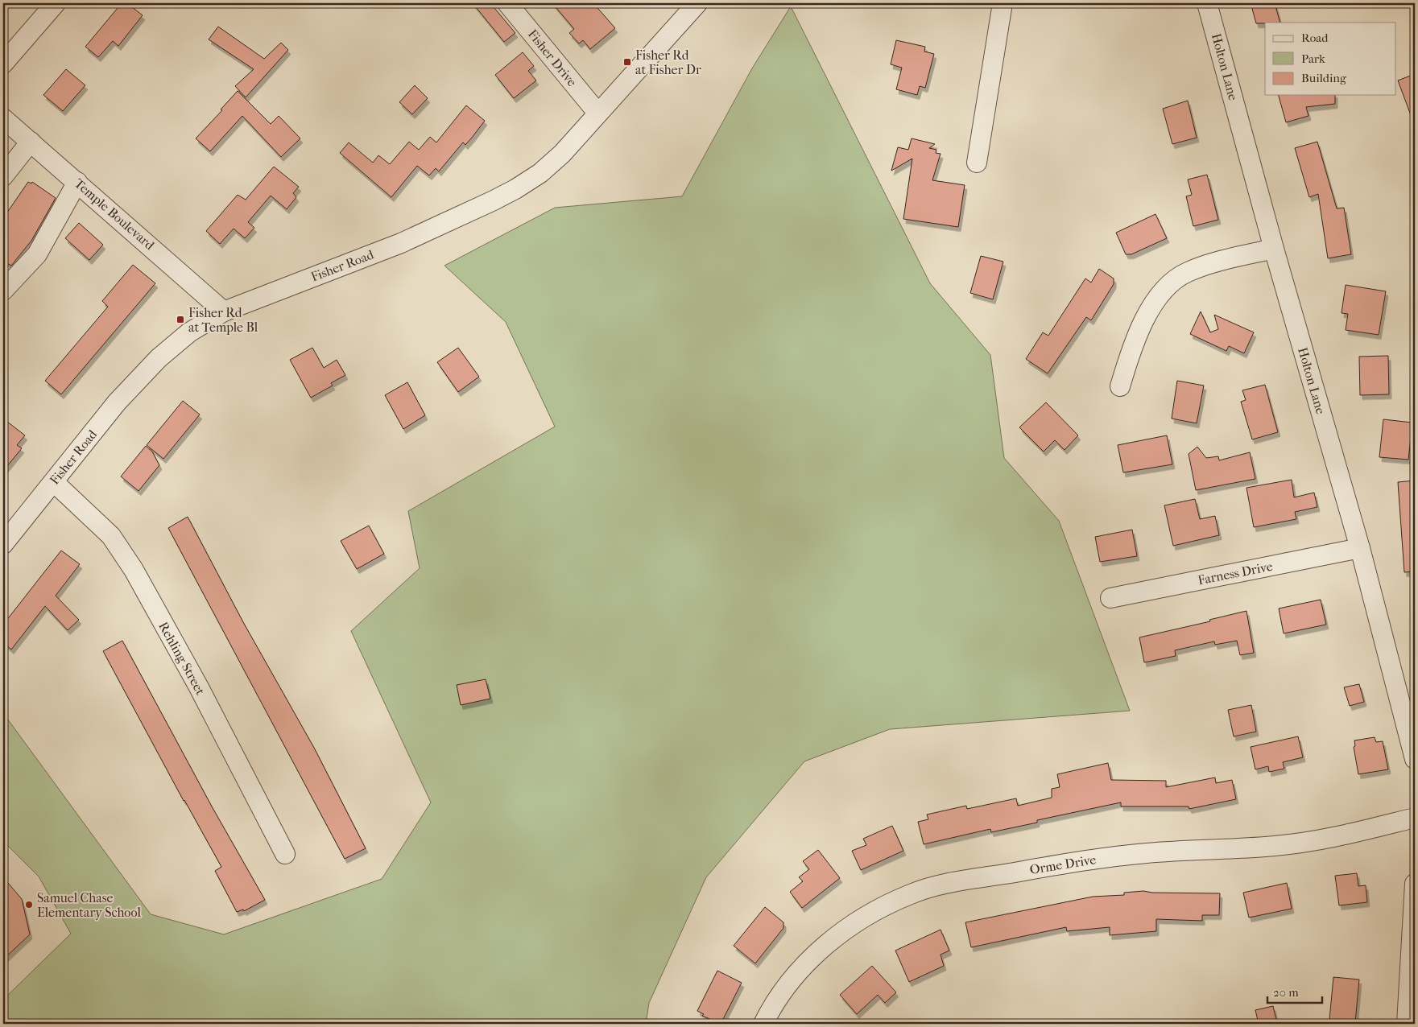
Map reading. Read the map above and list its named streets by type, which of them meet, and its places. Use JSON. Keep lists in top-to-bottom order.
{
  "streets": {
    "street": [
      "Fisher Drive",
      "Holton Lane",
      "Temple Boulevard",
      "Fisher Road",
      "Farness Drive",
      "Rehling Street",
      "Orme Drive"
    ]
  },
  "crossings": [
    ["Fisher Drive", "Fisher Road"],
    ["Holton Lane", "Farness Drive"],
    ["Temple Boulevard", "Fisher Road"],
    ["Fisher Road", "Rehling Street"]
  ],
  "places": {
    "transit": ["Fisher Rd at Fisher Dr", "Fisher Rd at Temple Bl"],
    "other": ["Samuel Chase Elementary School"]
  },
  "legend": ["Road", "Park", "Building"],
  "scale_bar": "20 m"
}
